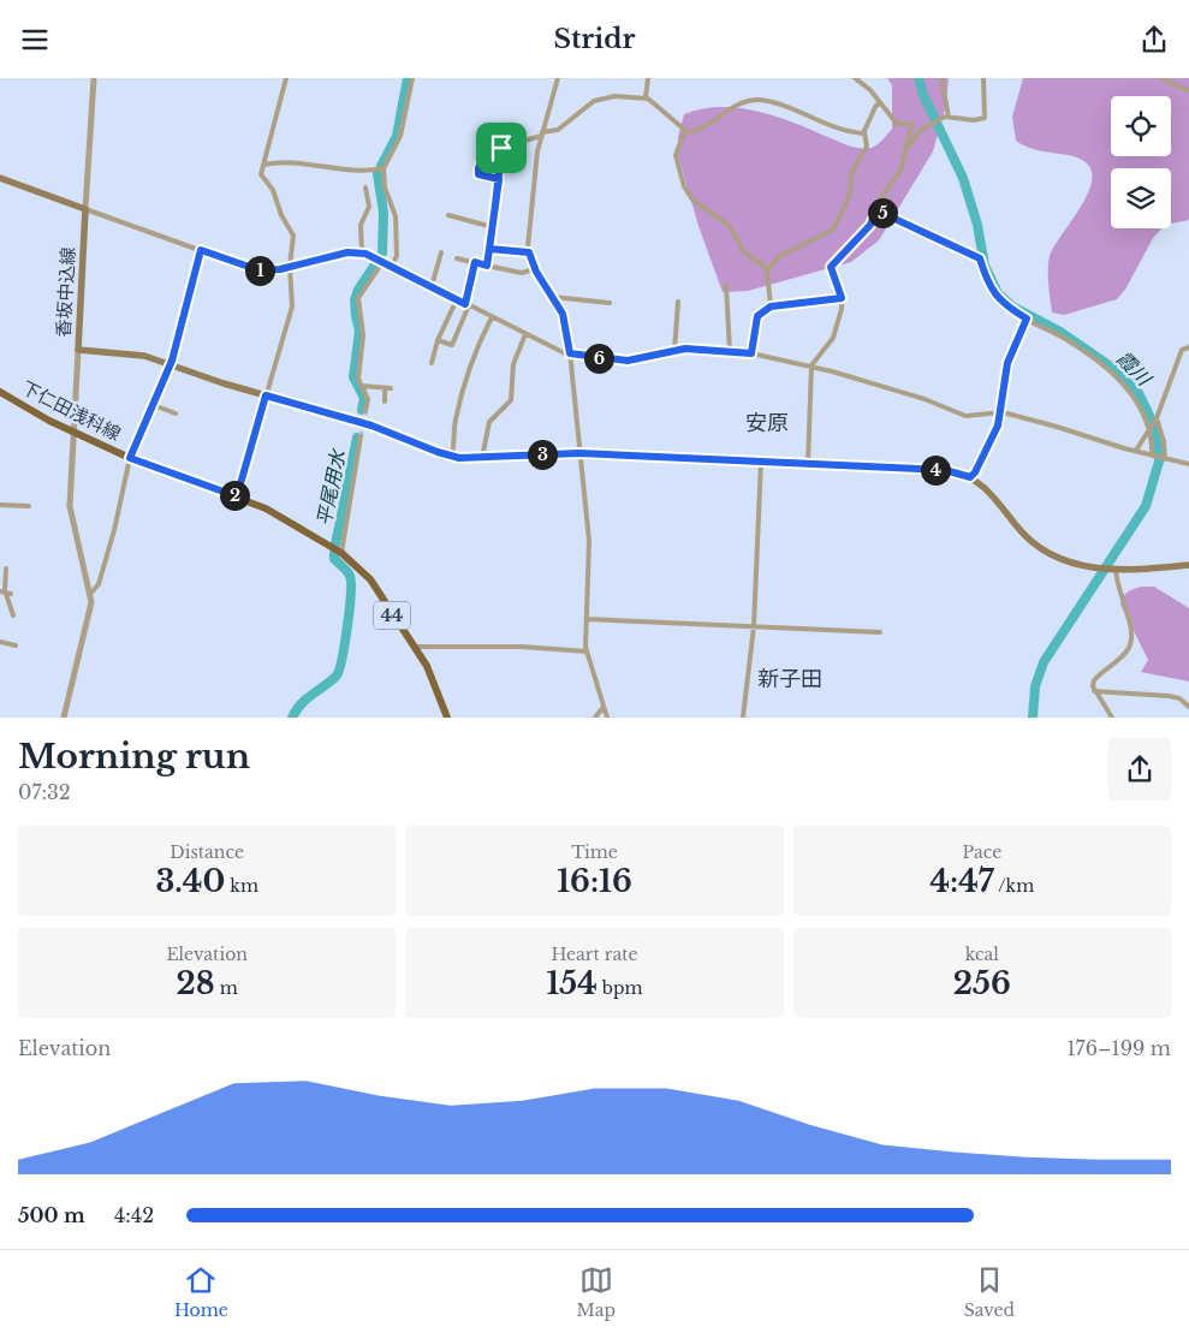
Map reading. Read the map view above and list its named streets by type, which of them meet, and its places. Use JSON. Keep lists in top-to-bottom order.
{
  "streets": {
    "main road": ["香坂中込線", "下仁田浅科線", "44"]
  },
  "districts": ["安原", "新子田"],
  "water": ["霞川", "平尾用水"],
  "page": {
    "header": "Stridr",
    "pins": [
      "5",
      "1",
      "6",
      "3",
      "4",
      "2"
    ],
    "heading": ["Morning run", "07:32"],
    "stats": [
      ["Distance", "3.40 km"],
      ["Time", "16:16"],
      ["Pace", "4:47 /km"],
      ["Elevation", "28 m"],
      ["Heart rate", "154 bpm"],
      ["kcal", "256"]
    ],
    "chart": ["Elevation", "176–199 m"],
    "list": [
      {
        "name": "500 m",
        "note": "4:42"
      }
    ],
    "tabs": ["Home", "Map", "Saved"]
  }
}
